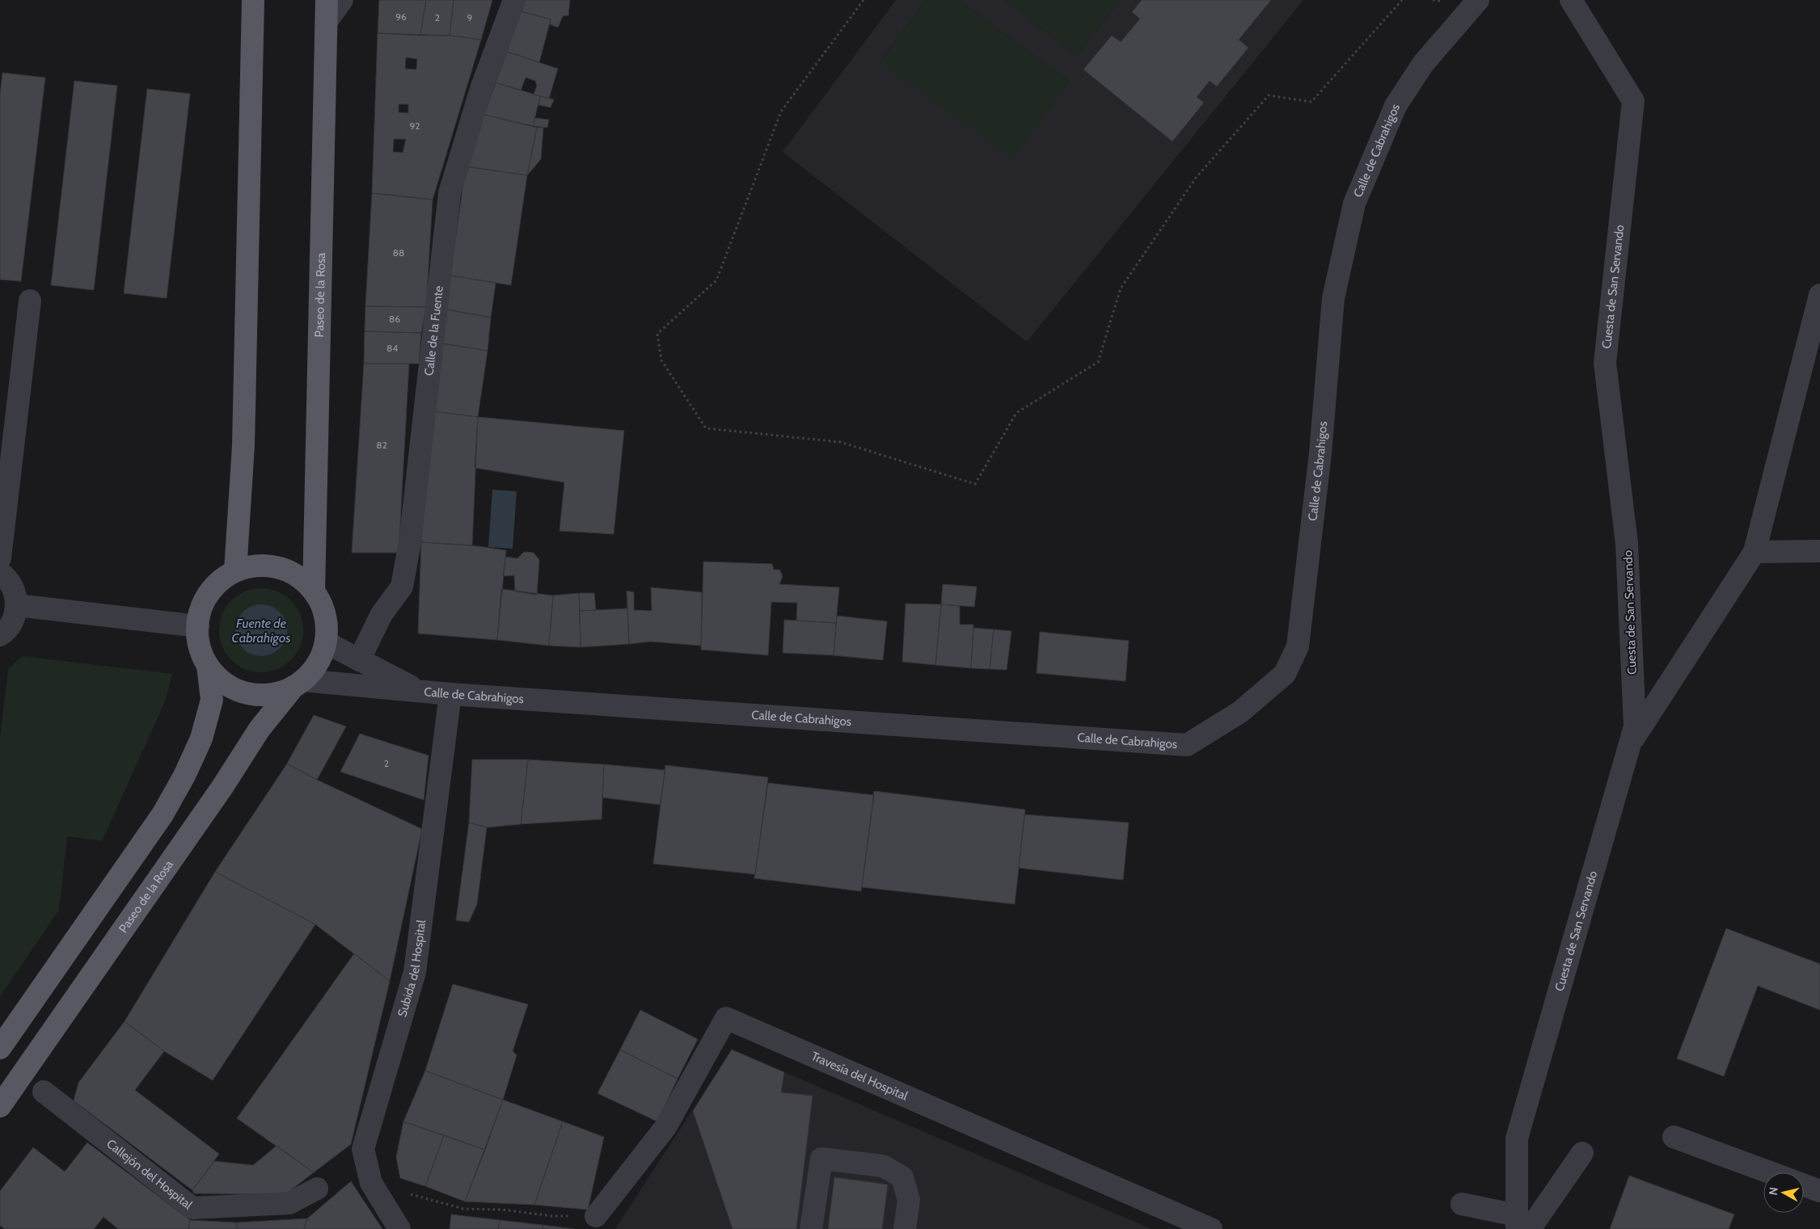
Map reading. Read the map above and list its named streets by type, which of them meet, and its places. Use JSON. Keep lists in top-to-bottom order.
{
  "streets": {
    "main road": ["Paseo de la Rosa"],
    "street": [
      "Calle de Cabrahigos",
      "Cuesta de San Servando",
      "Calle de la Fuente",
      "Subida del Hospital",
      "Travesía del Hospital",
      "Callejón del Hospital"
    ]
  },
  "crossings": [
    ["Calle de Cabrahigos", "Paseo de la Rosa"],
    ["Calle de Cabrahigos", "Subida del Hospital"]
  ],
  "water": ["Fuente de Cabrahigos"],
  "house_numbers": [
    "96",
    "2",
    "9",
    "92",
    "88",
    "86",
    "84",
    "82",
    "2"
  ],
  "north": "left"
}
